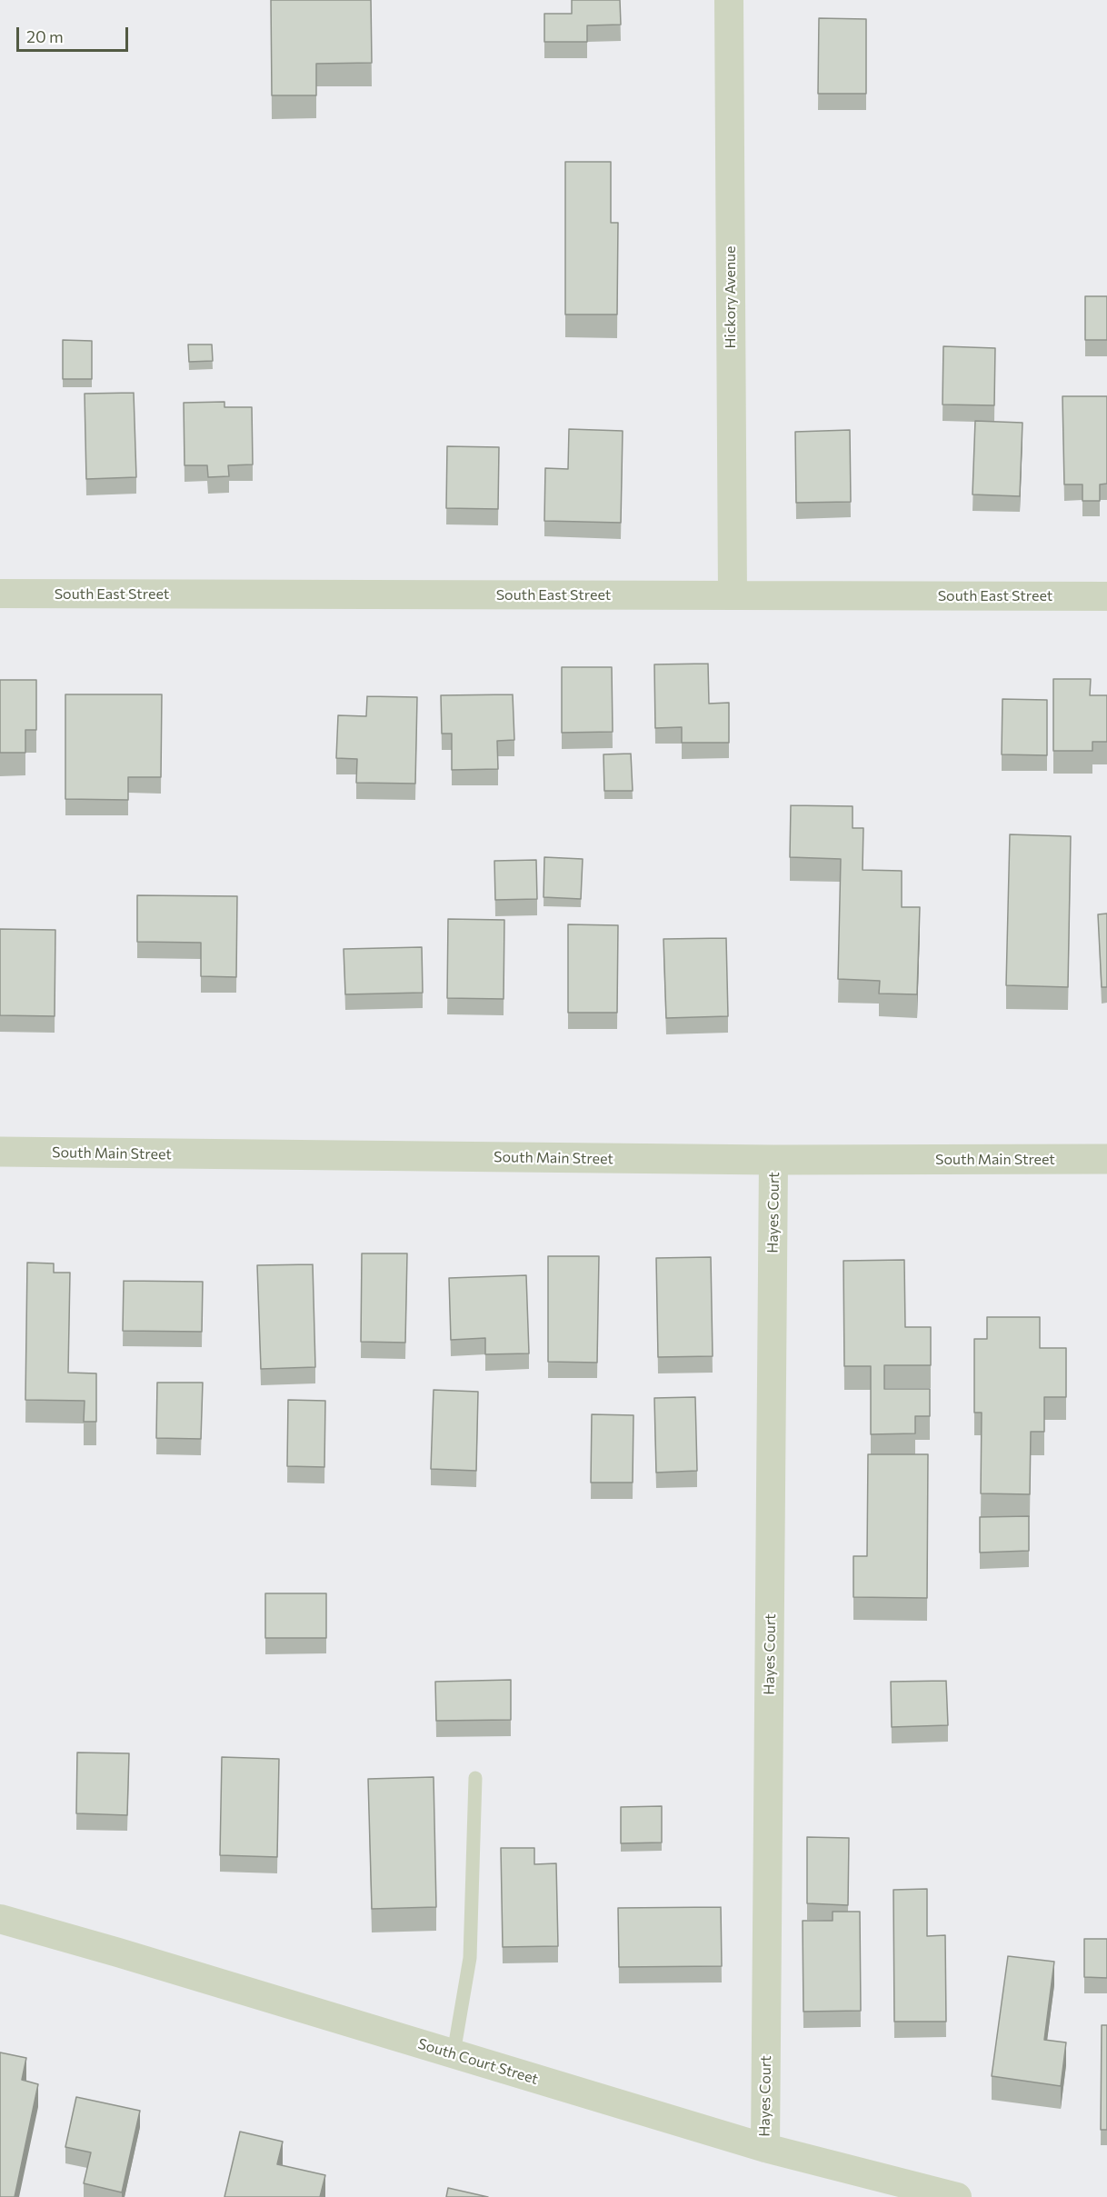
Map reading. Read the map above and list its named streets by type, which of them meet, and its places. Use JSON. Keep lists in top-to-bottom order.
{
  "streets": {
    "street": [
      "Hickory Avenue",
      "South East Street",
      "South Main Street",
      "Hayes Court",
      "South Court Street"
    ]
  },
  "crossings": [
    ["Hickory Avenue", "South East Street"],
    ["South Main Street", "Hayes Court"],
    ["Hayes Court", "South Court Street"]
  ],
  "scale_bar": "20 m"
}
